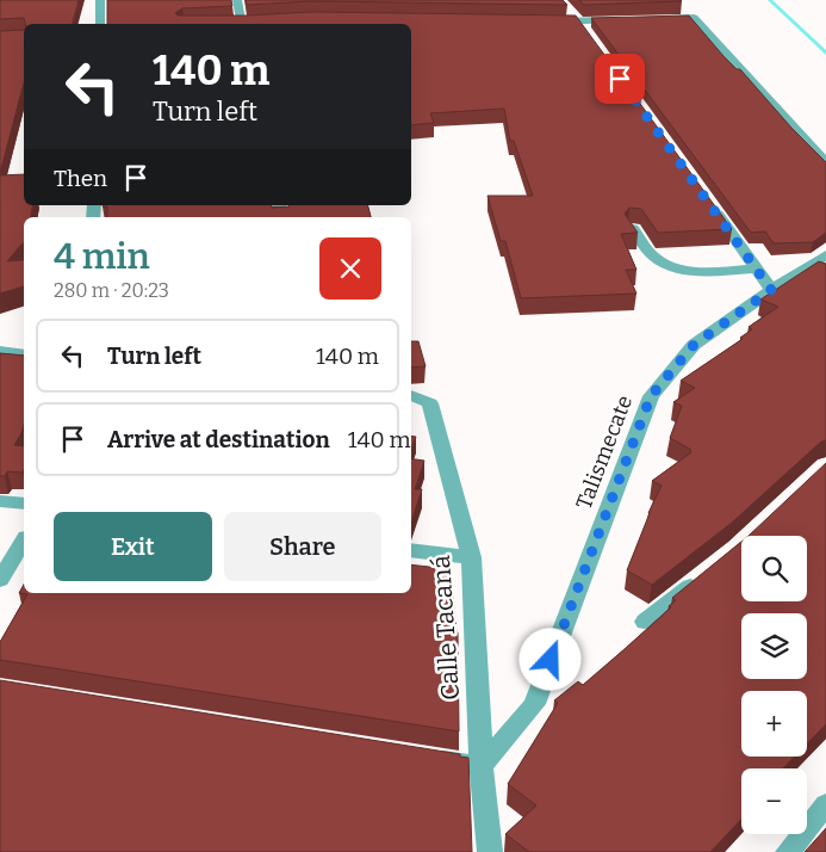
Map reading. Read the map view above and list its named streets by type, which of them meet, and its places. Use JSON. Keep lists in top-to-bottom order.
{
  "streets": {
    "street": ["Talismecate", "Calle Tacaná"]
  },
  "crossings": [
    ["Talismecate", "Calle Tacaná"]
  ],
  "page": {
    "turn": ["140 m", "Turn left"],
    "then": "Then",
    "heading": ["4 min", "280 m · 20:23"],
    "list": [
      {
        "name": "Turn left",
        "value": "140 m"
      },
      {
        "name": "Arrive at destination",
        "value": "140 m"
      }
    ],
    "buttons": ["Exit", "Share"],
    "map_buttons": ["+", "−"]
  }
}
